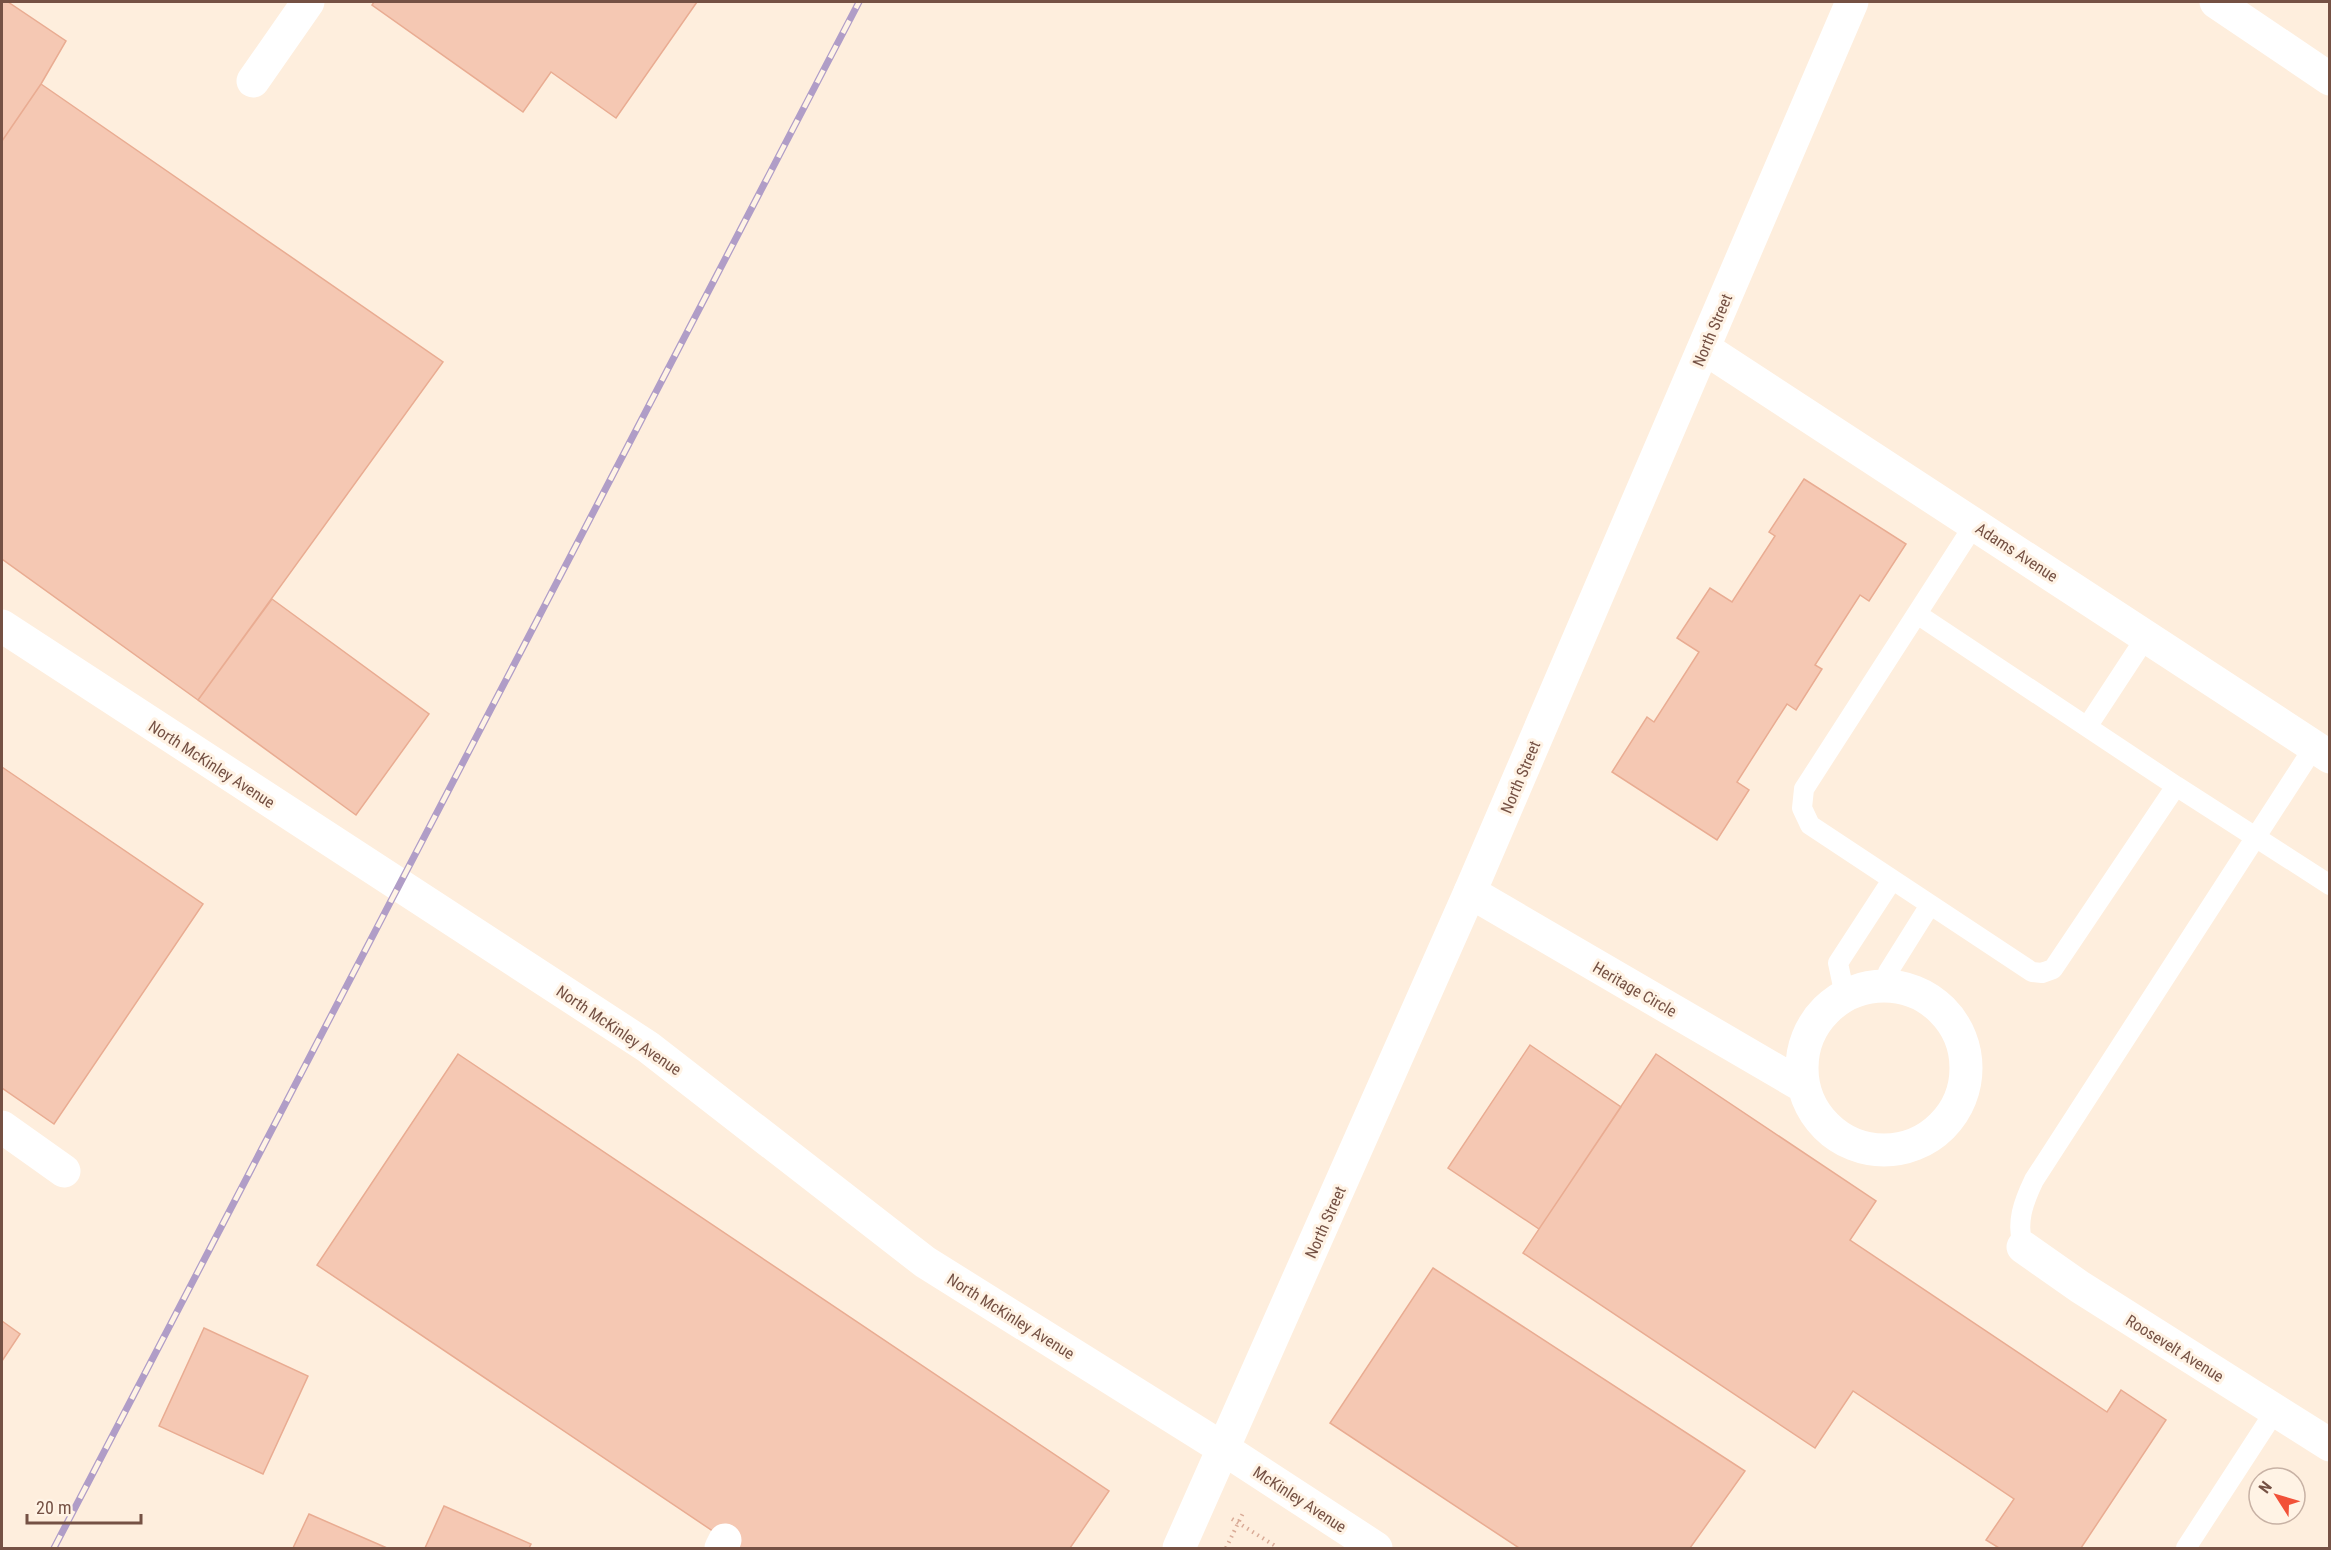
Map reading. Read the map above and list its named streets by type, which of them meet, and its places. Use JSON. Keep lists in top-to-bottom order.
{
  "streets": {
    "street": [
      "North Street",
      "Adams Avenue",
      "North McKinley Avenue",
      "Heritage Circle",
      "Roosevelt Avenue",
      "McKinley Avenue"
    ]
  },
  "crossings": [
    ["North Street", "Adams Avenue"],
    ["North Street", "North McKinley Avenue"],
    ["North Street", "Heritage Circle"],
    ["North Street", "McKinley Avenue"],
    ["North McKinley Avenue", "McKinley Avenue"]
  ],
  "scale_bar": "20 m",
  "north": "top left"
}
